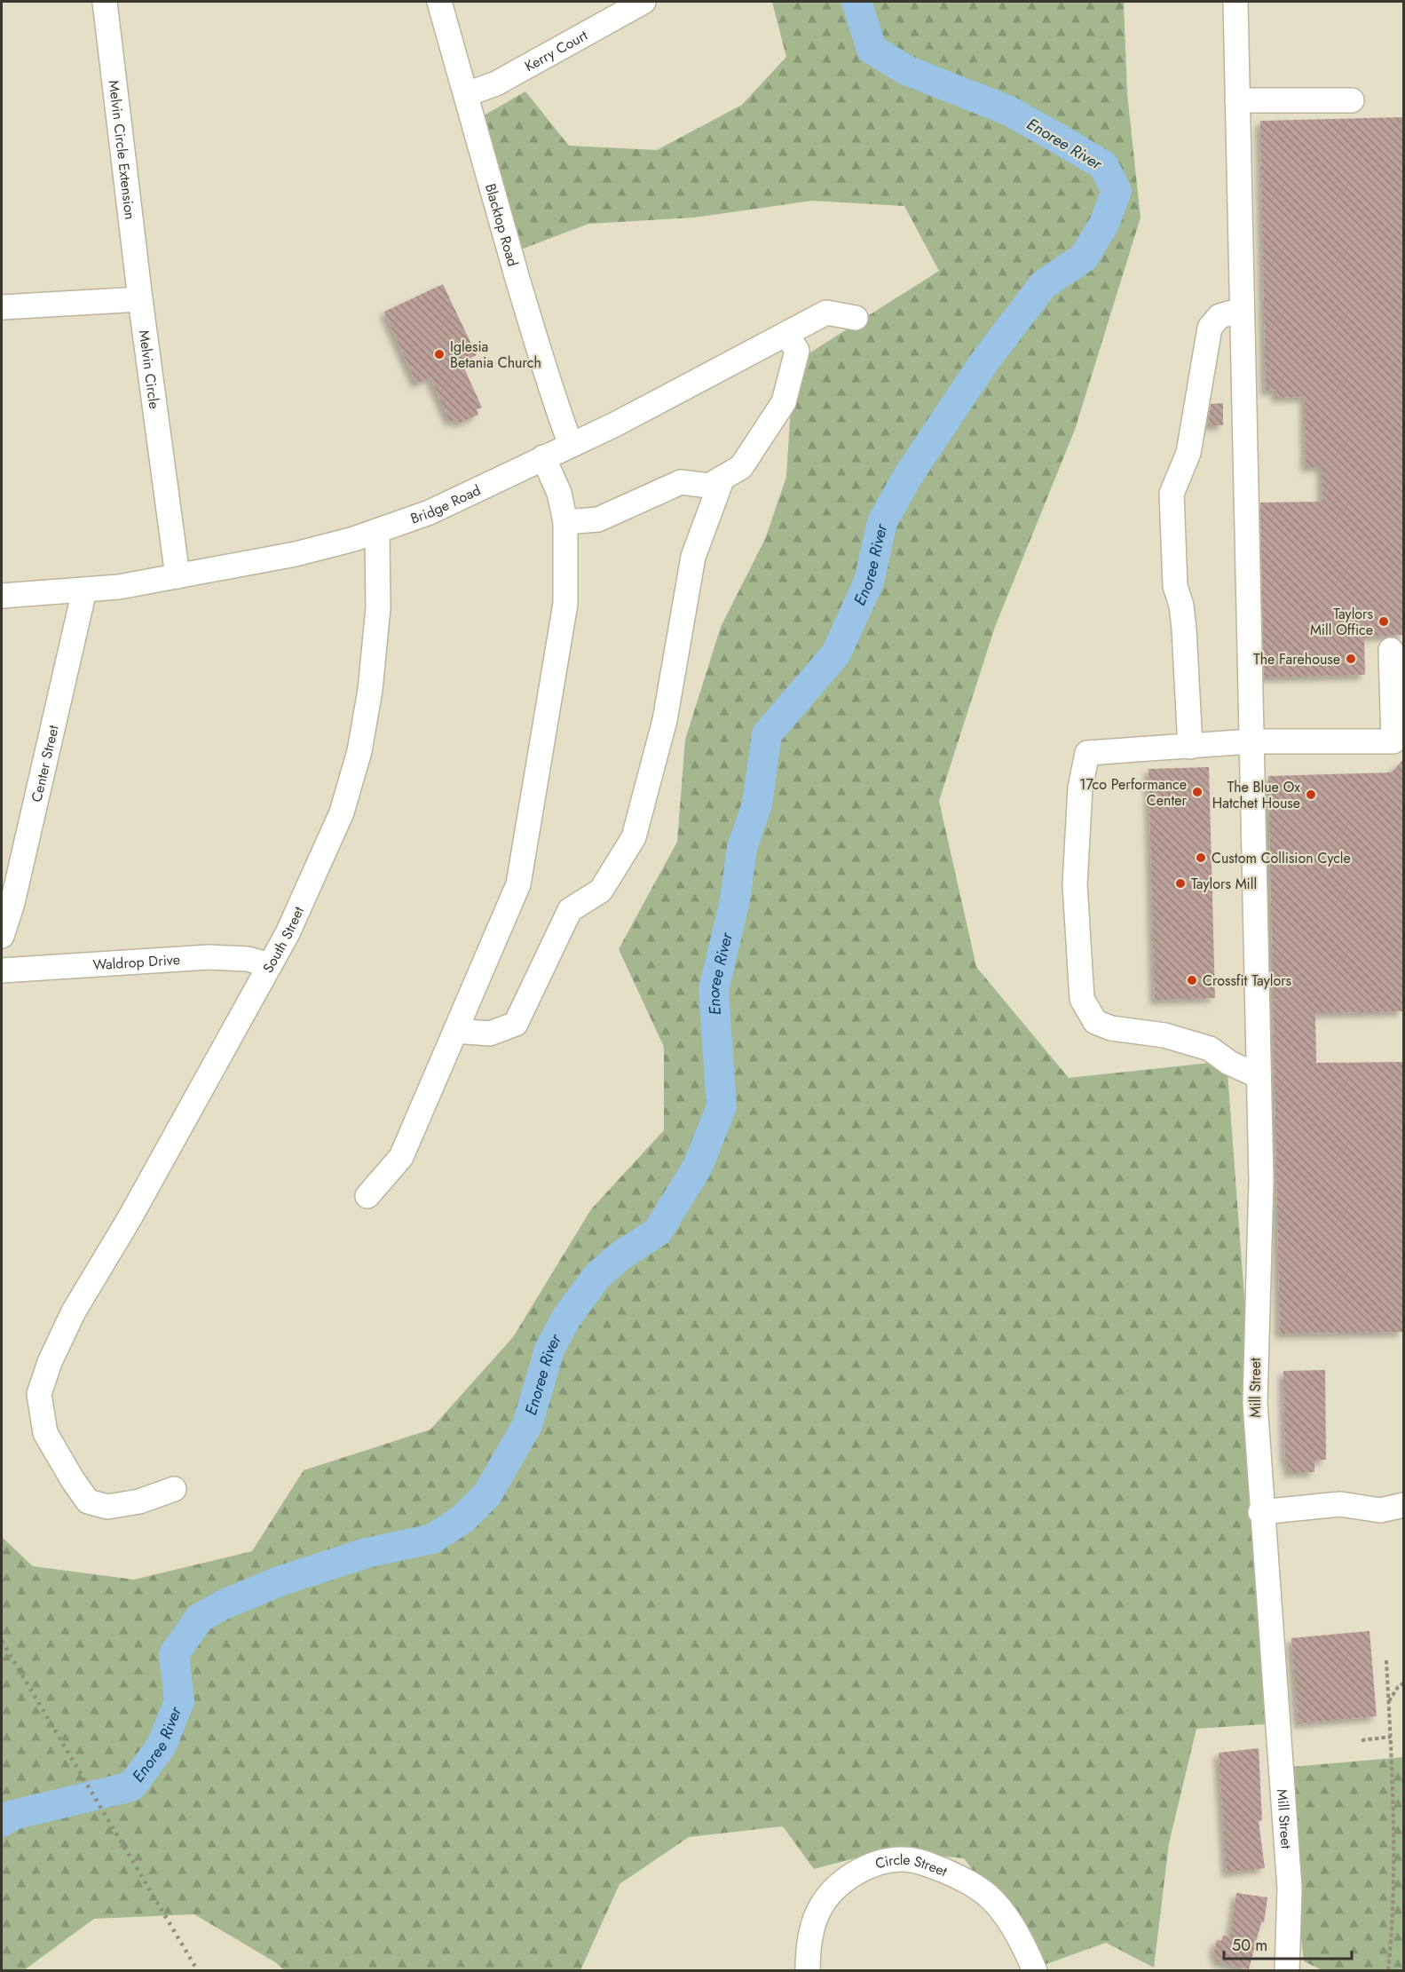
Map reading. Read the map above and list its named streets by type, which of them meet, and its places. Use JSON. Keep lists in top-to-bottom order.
{
  "streets": {
    "street": [
      "Kerry Court",
      "Melvin Circle Extension",
      "Blacktop Road",
      "Melvin Circle",
      "Bridge Road",
      "Center Street",
      "South Street",
      "Waldrop Drive",
      "Mill Street",
      "Circle Street"
    ]
  },
  "crossings": [
    ["Kerry Court", "Blacktop Road"],
    ["Melvin Circle Extension", "Melvin Circle"],
    ["Blacktop Road", "Bridge Road"],
    ["Melvin Circle", "Bridge Road"],
    ["Bridge Road", "Center Street"],
    ["Bridge Road", "South Street"],
    ["South Street", "Waldrop Drive"]
  ],
  "water": ["Enoree River"],
  "places": [
    "Iglesia Betania Church",
    "Taylors Mill Office",
    "The Farehouse",
    "17co Performance Center",
    "The Blue Ox Hatchet House",
    "Custom Collision Cycle",
    "Taylors Mill",
    "Crossfit Taylors"
  ],
  "scale_bar": "50 m"
}
